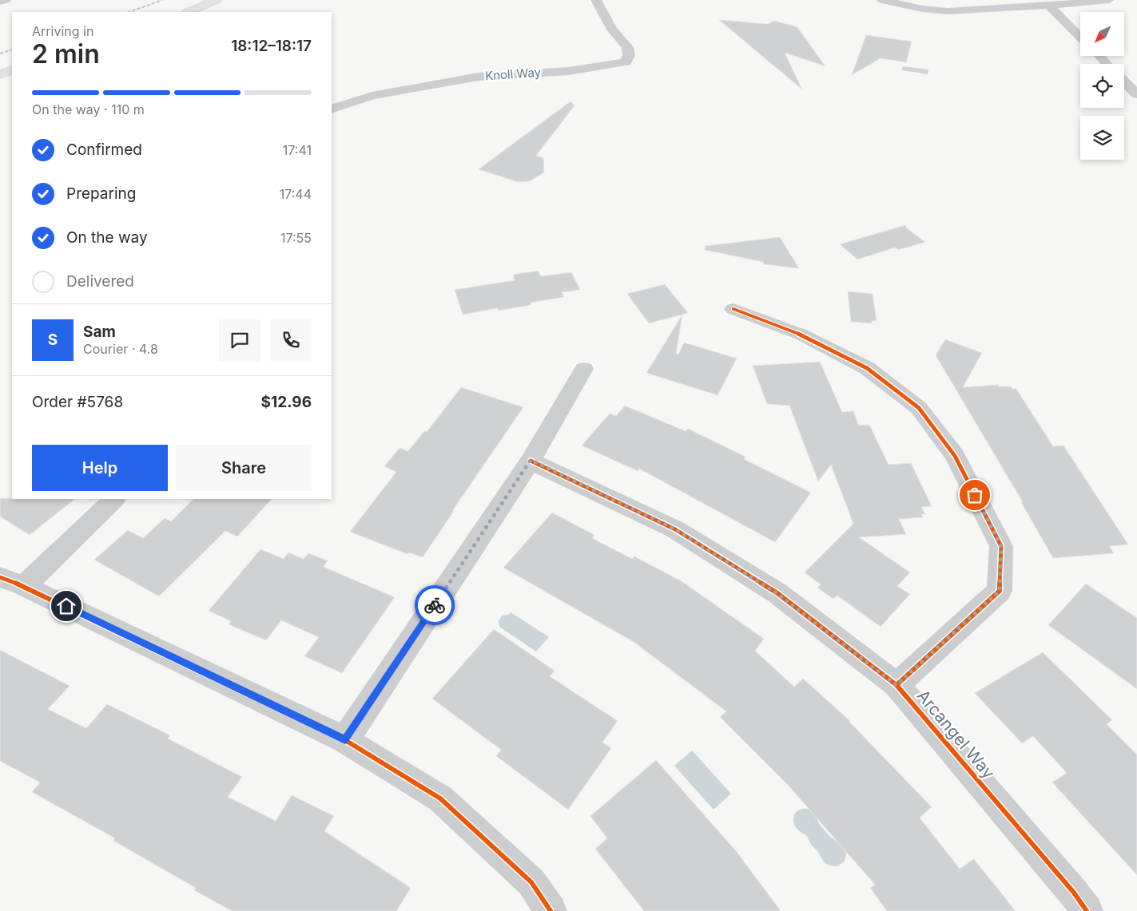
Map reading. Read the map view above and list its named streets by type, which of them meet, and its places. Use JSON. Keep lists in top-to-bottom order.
{
  "streets": {
    "street": ["Knoll Way", "Arcangel Way"]
  },
  "north": "bottom left",
  "page": {
    "heading": ["2 min", "Arriving in", "18:12–18:17"],
    "panel": [
      "Sam",
      "Courier · 4.8",
      "Order #5768",
      "$12.96"
    ],
    "bar": "On the way · 110 m",
    "list": [
      ["Confirmed", "17:41"],
      ["Preparing", "17:44"],
      ["On the way", "17:55"],
      "Delivered"
    ],
    "round": "S",
    "buttons": ["Help", "Share"]
  }
}
